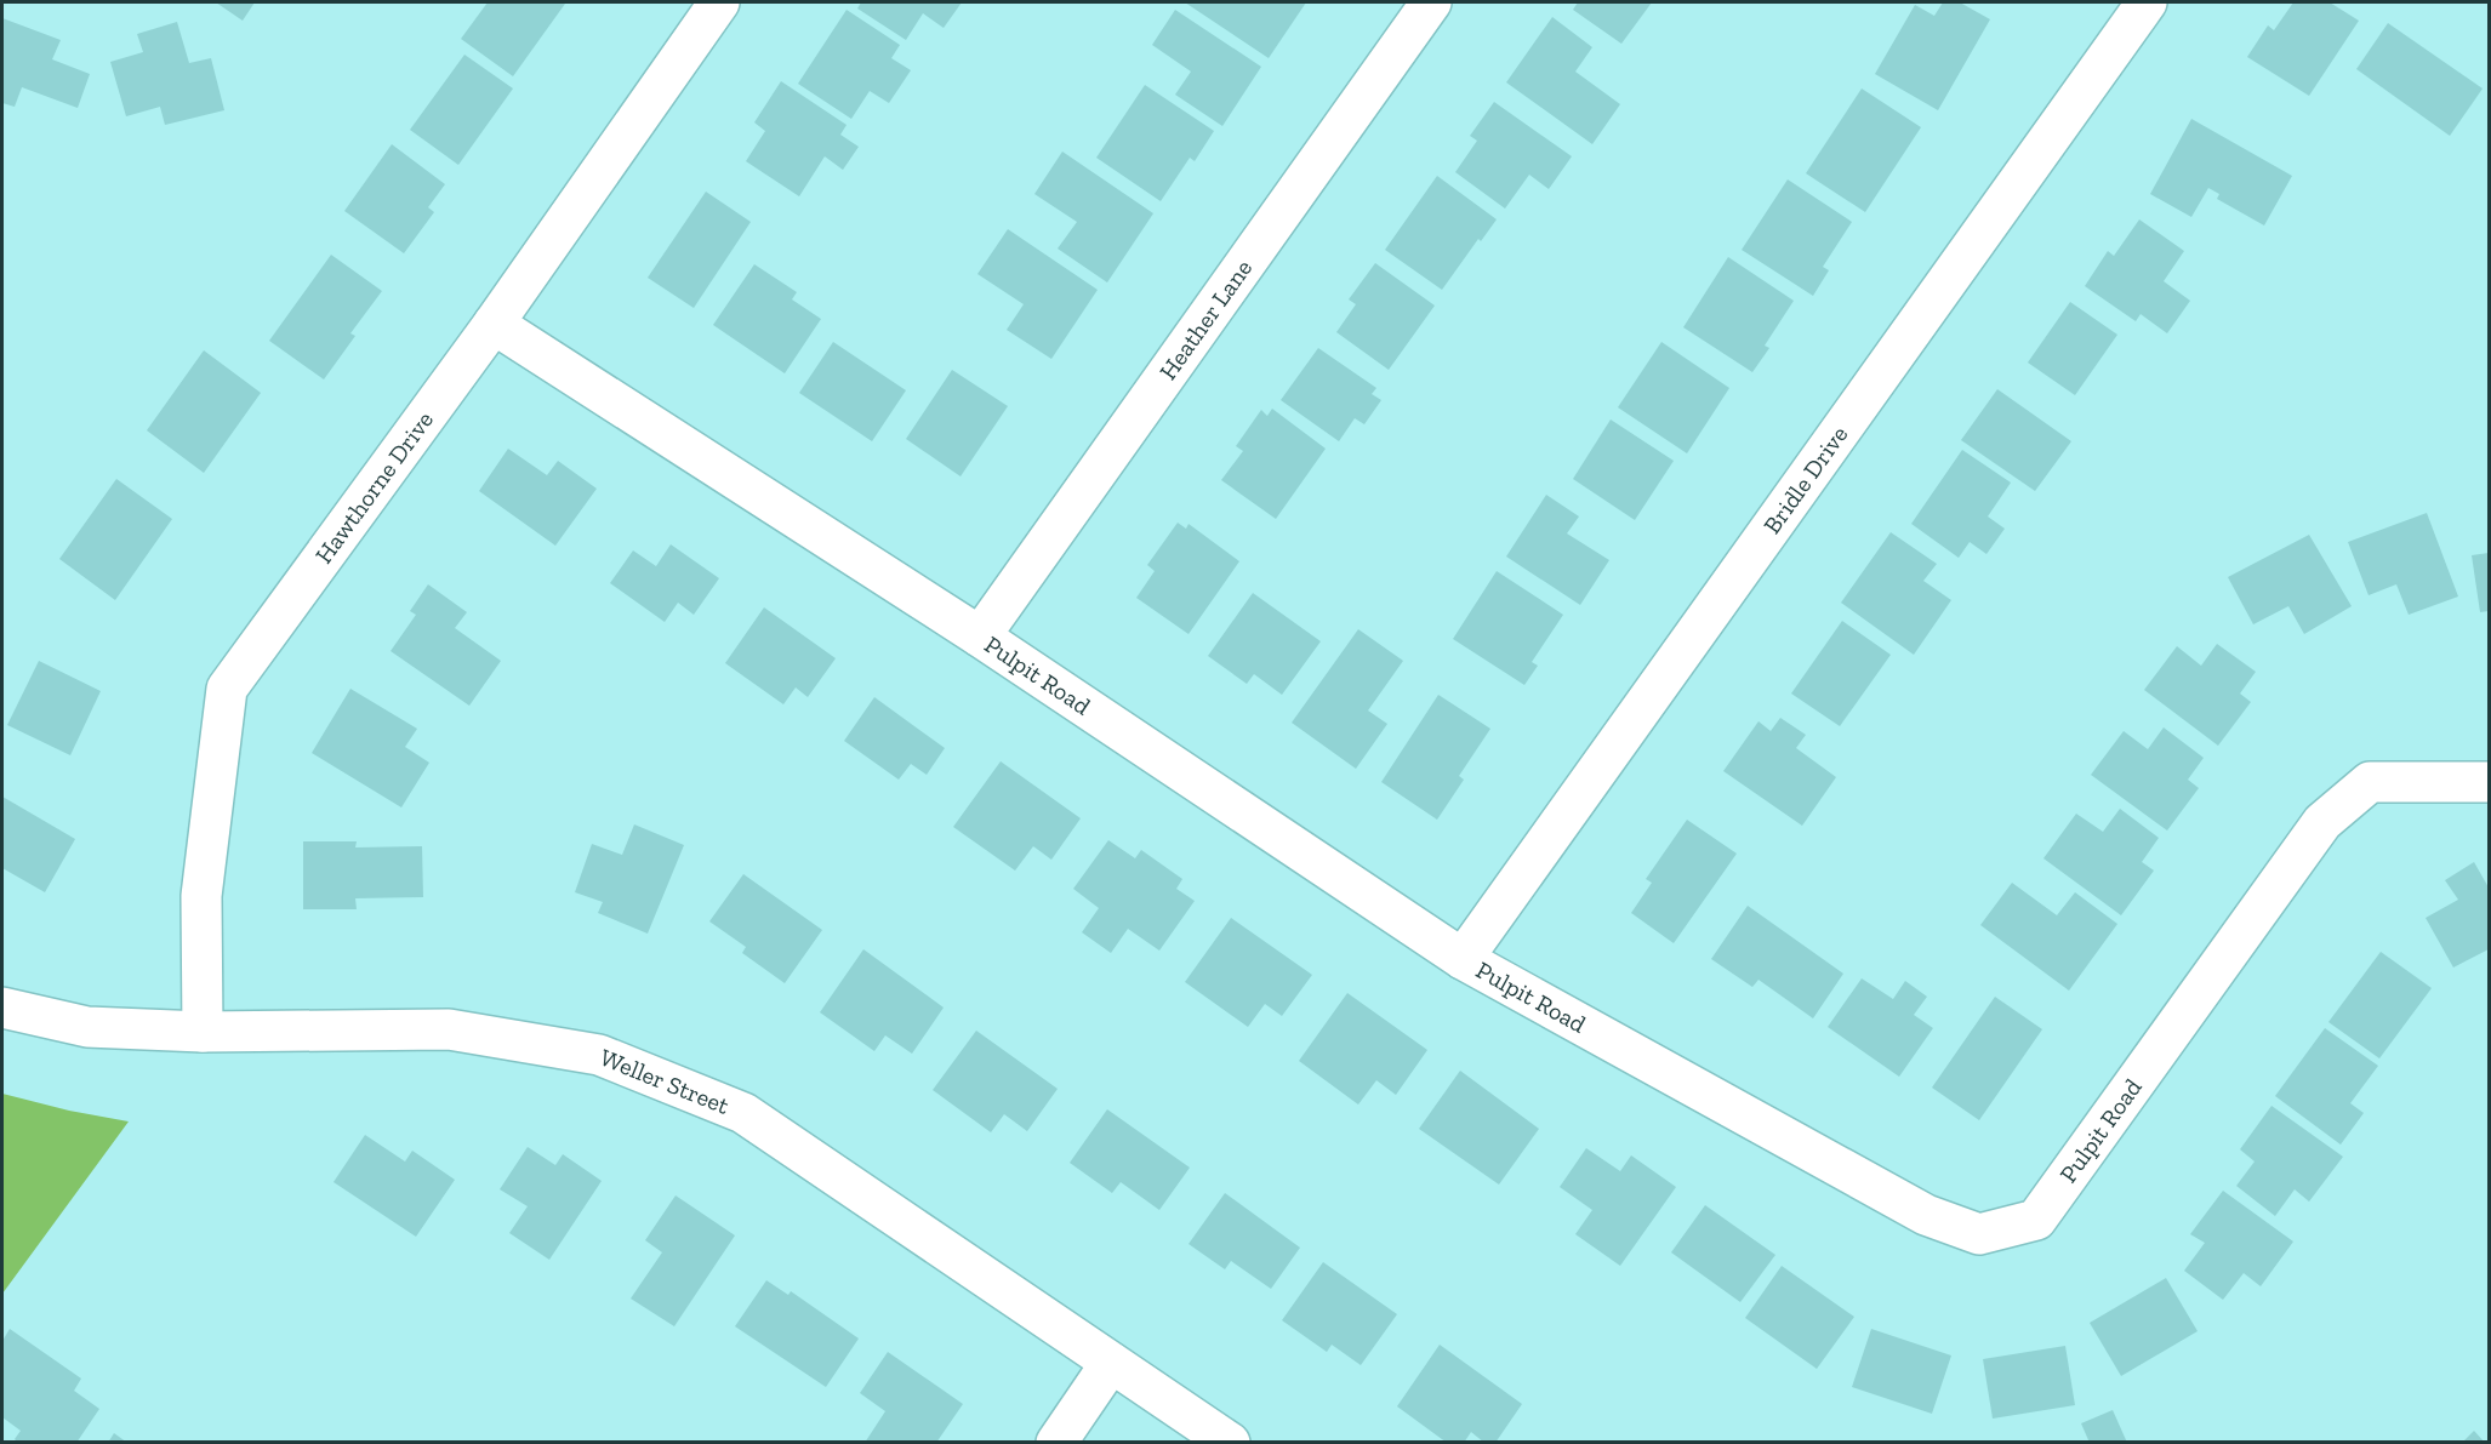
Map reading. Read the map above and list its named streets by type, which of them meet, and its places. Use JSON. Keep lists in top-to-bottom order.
{
  "streets": {
    "street": [
      "Heather Lane",
      "Bridle Drive",
      "Hawthorne Drive",
      "Pulpit Road",
      "Weller Street"
    ]
  },
  "crossings": [
    ["Heather Lane", "Pulpit Road"],
    ["Bridle Drive", "Pulpit Road"],
    ["Hawthorne Drive", "Pulpit Road"],
    ["Hawthorne Drive", "Weller Street"]
  ]
}
